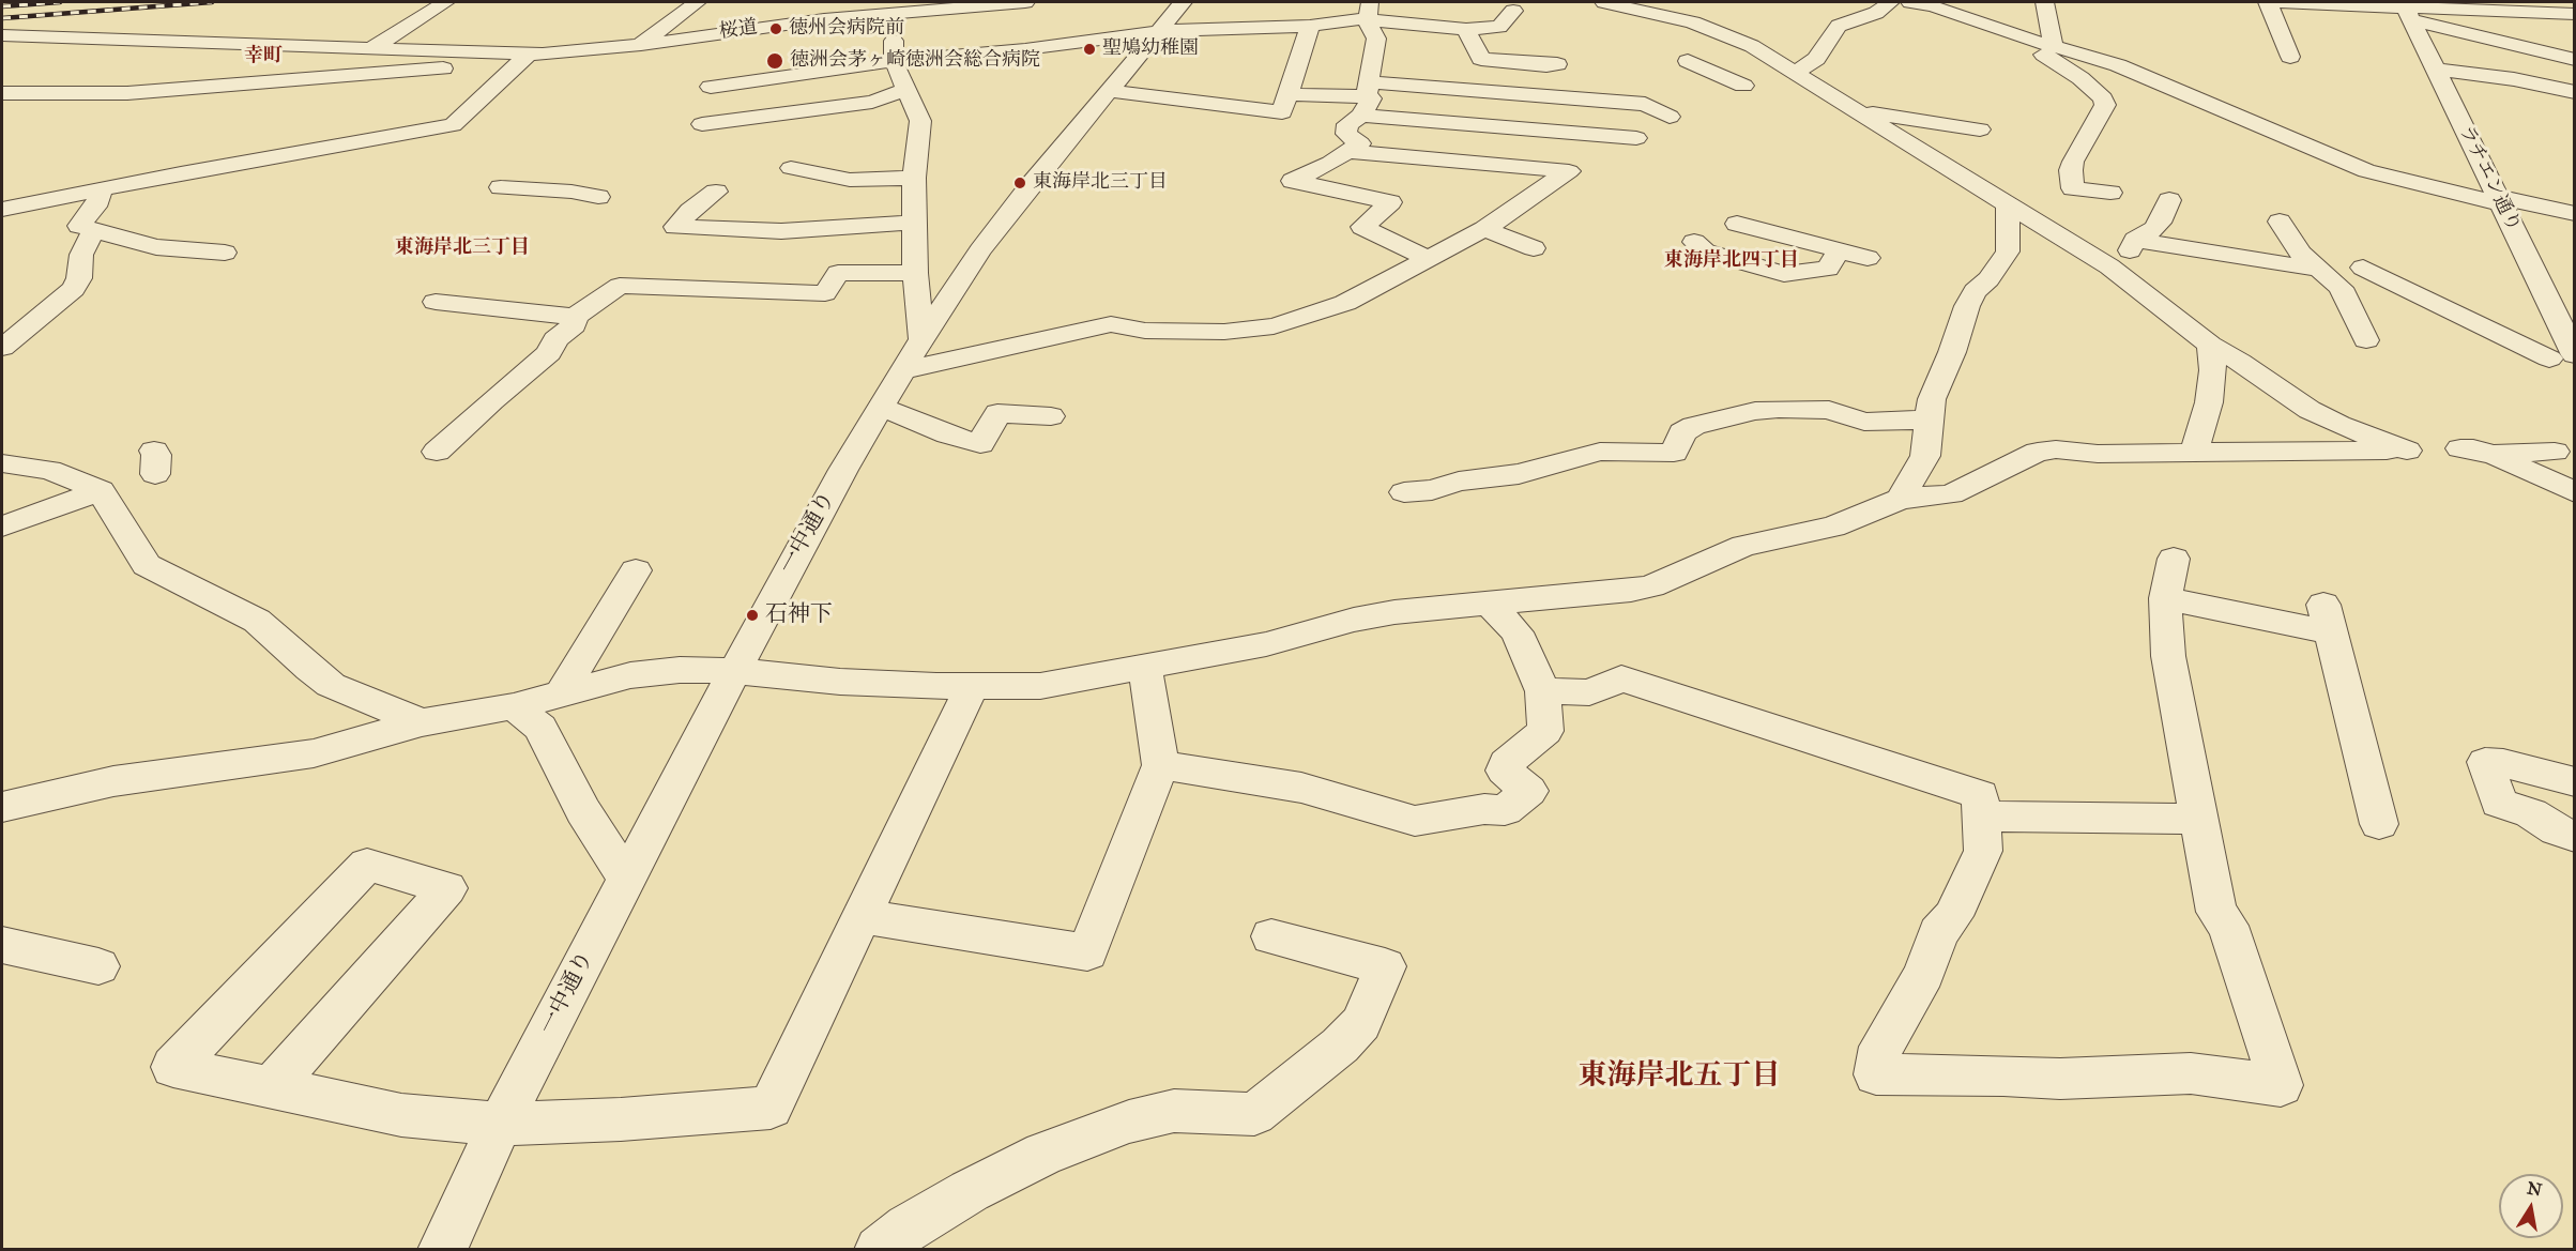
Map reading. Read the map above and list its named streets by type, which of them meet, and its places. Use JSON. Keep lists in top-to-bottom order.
{
  "streets": {
    "street": ["桜道", "ラチエン通り", "一中通り"]
  },
  "districts": [
    "幸町",
    "東海岸北三丁目",
    "東海岸北四丁目",
    "東海岸北五丁目"
  ],
  "places": [
    "徳州会病院前",
    "聖鳩幼稚園",
    "徳洲会茅ヶ崎徳洲会総合病院",
    "東海岸北三丁目",
    "石神下"
  ],
  "north": "top"
}
